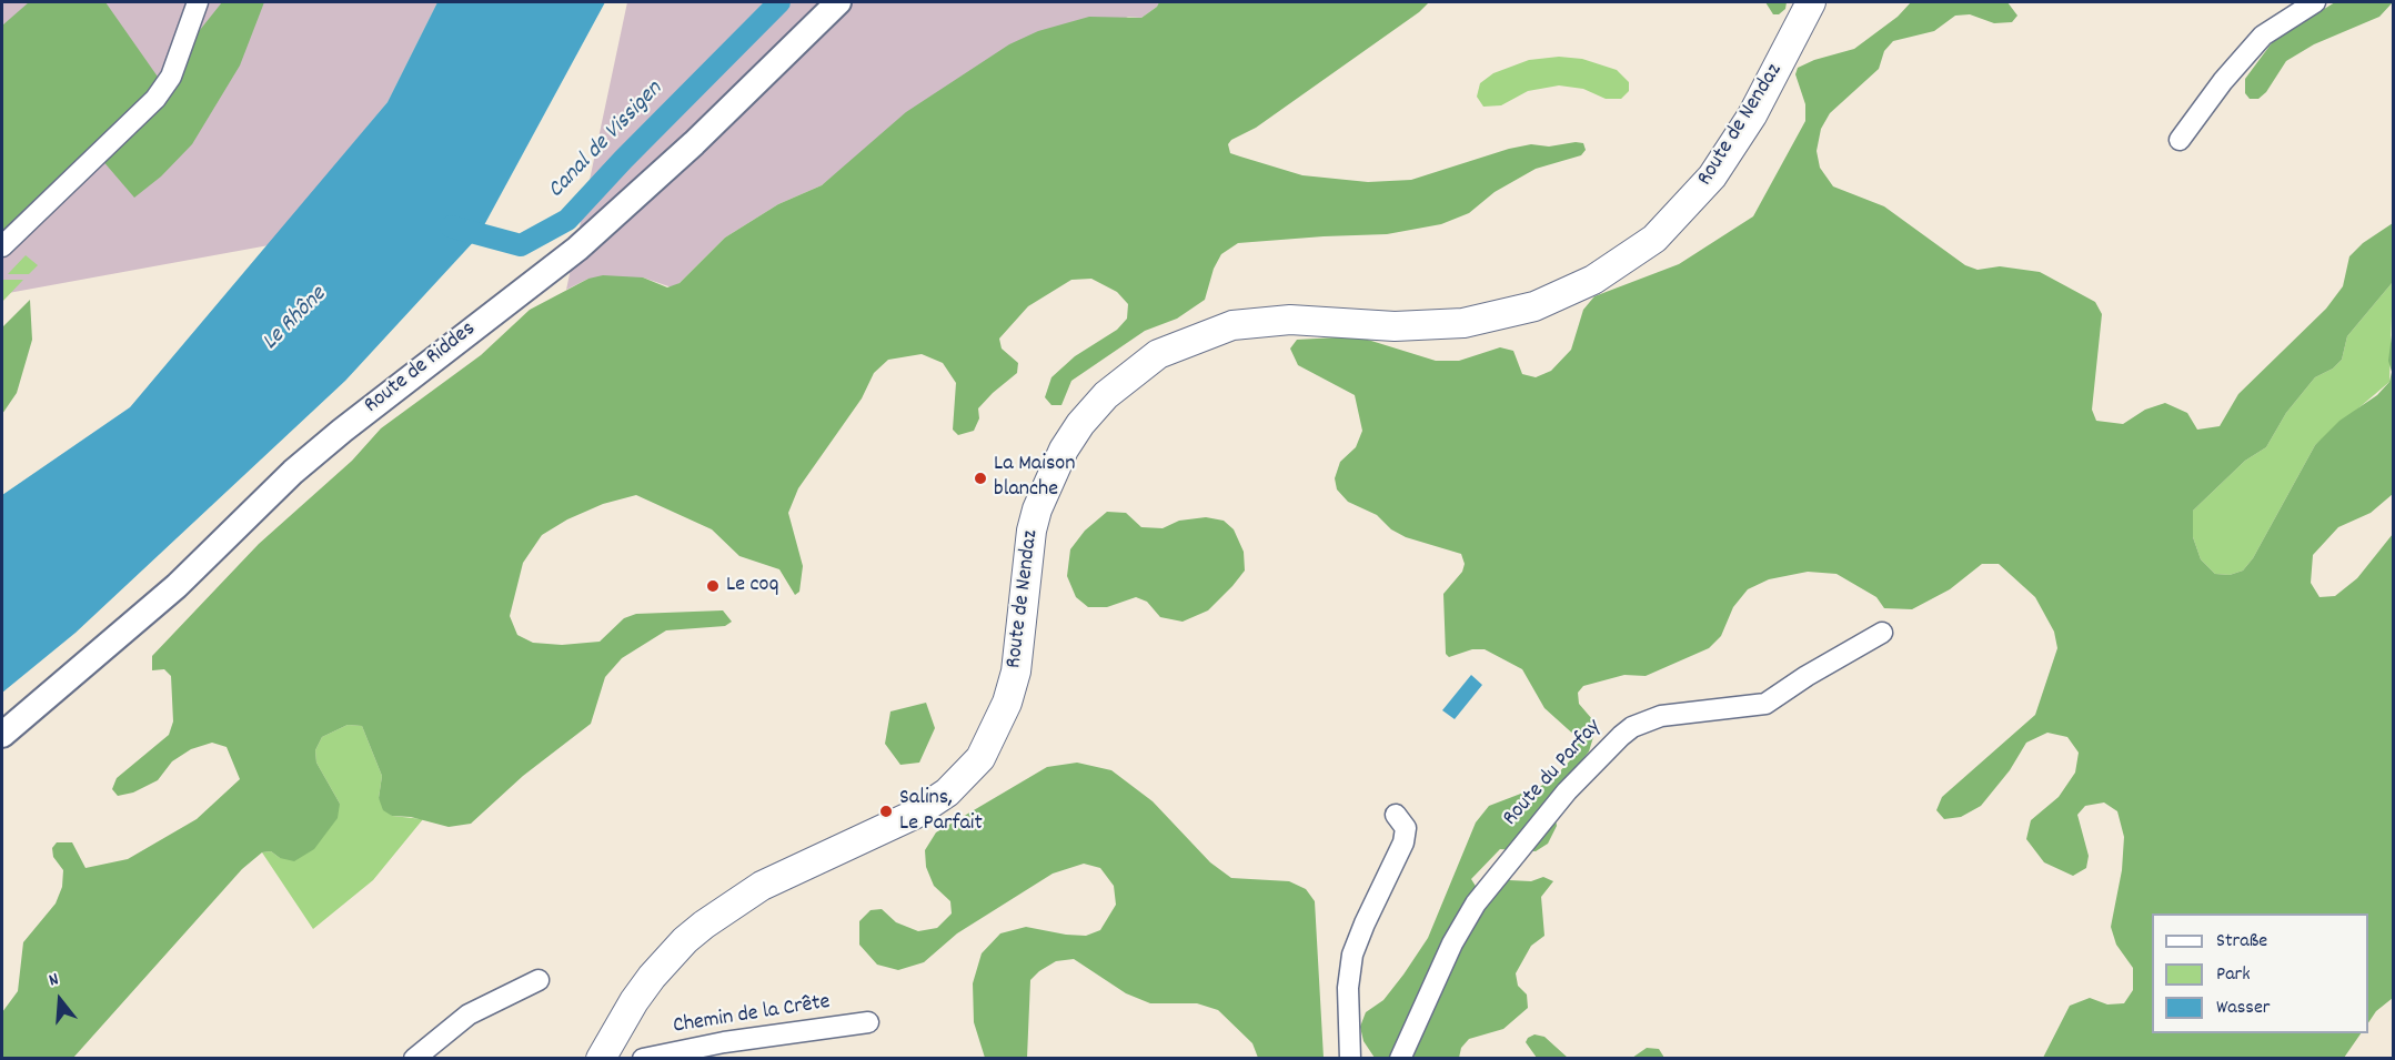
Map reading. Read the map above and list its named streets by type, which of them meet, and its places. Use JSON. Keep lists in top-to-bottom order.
{
  "streets": {
    "main road": ["Route de Nendaz"],
    "street": ["Route de Riddes", "Route du Parfay", "Chemin de la Crête"]
  },
  "water": ["Canal de Vissigen", "Le Rhône"],
  "places": ["La Maison blanche", "Le coq", "Salins, Le Parfait"],
  "legend": ["Straße", "Park", "Wasser"],
  "north": "top"
}
